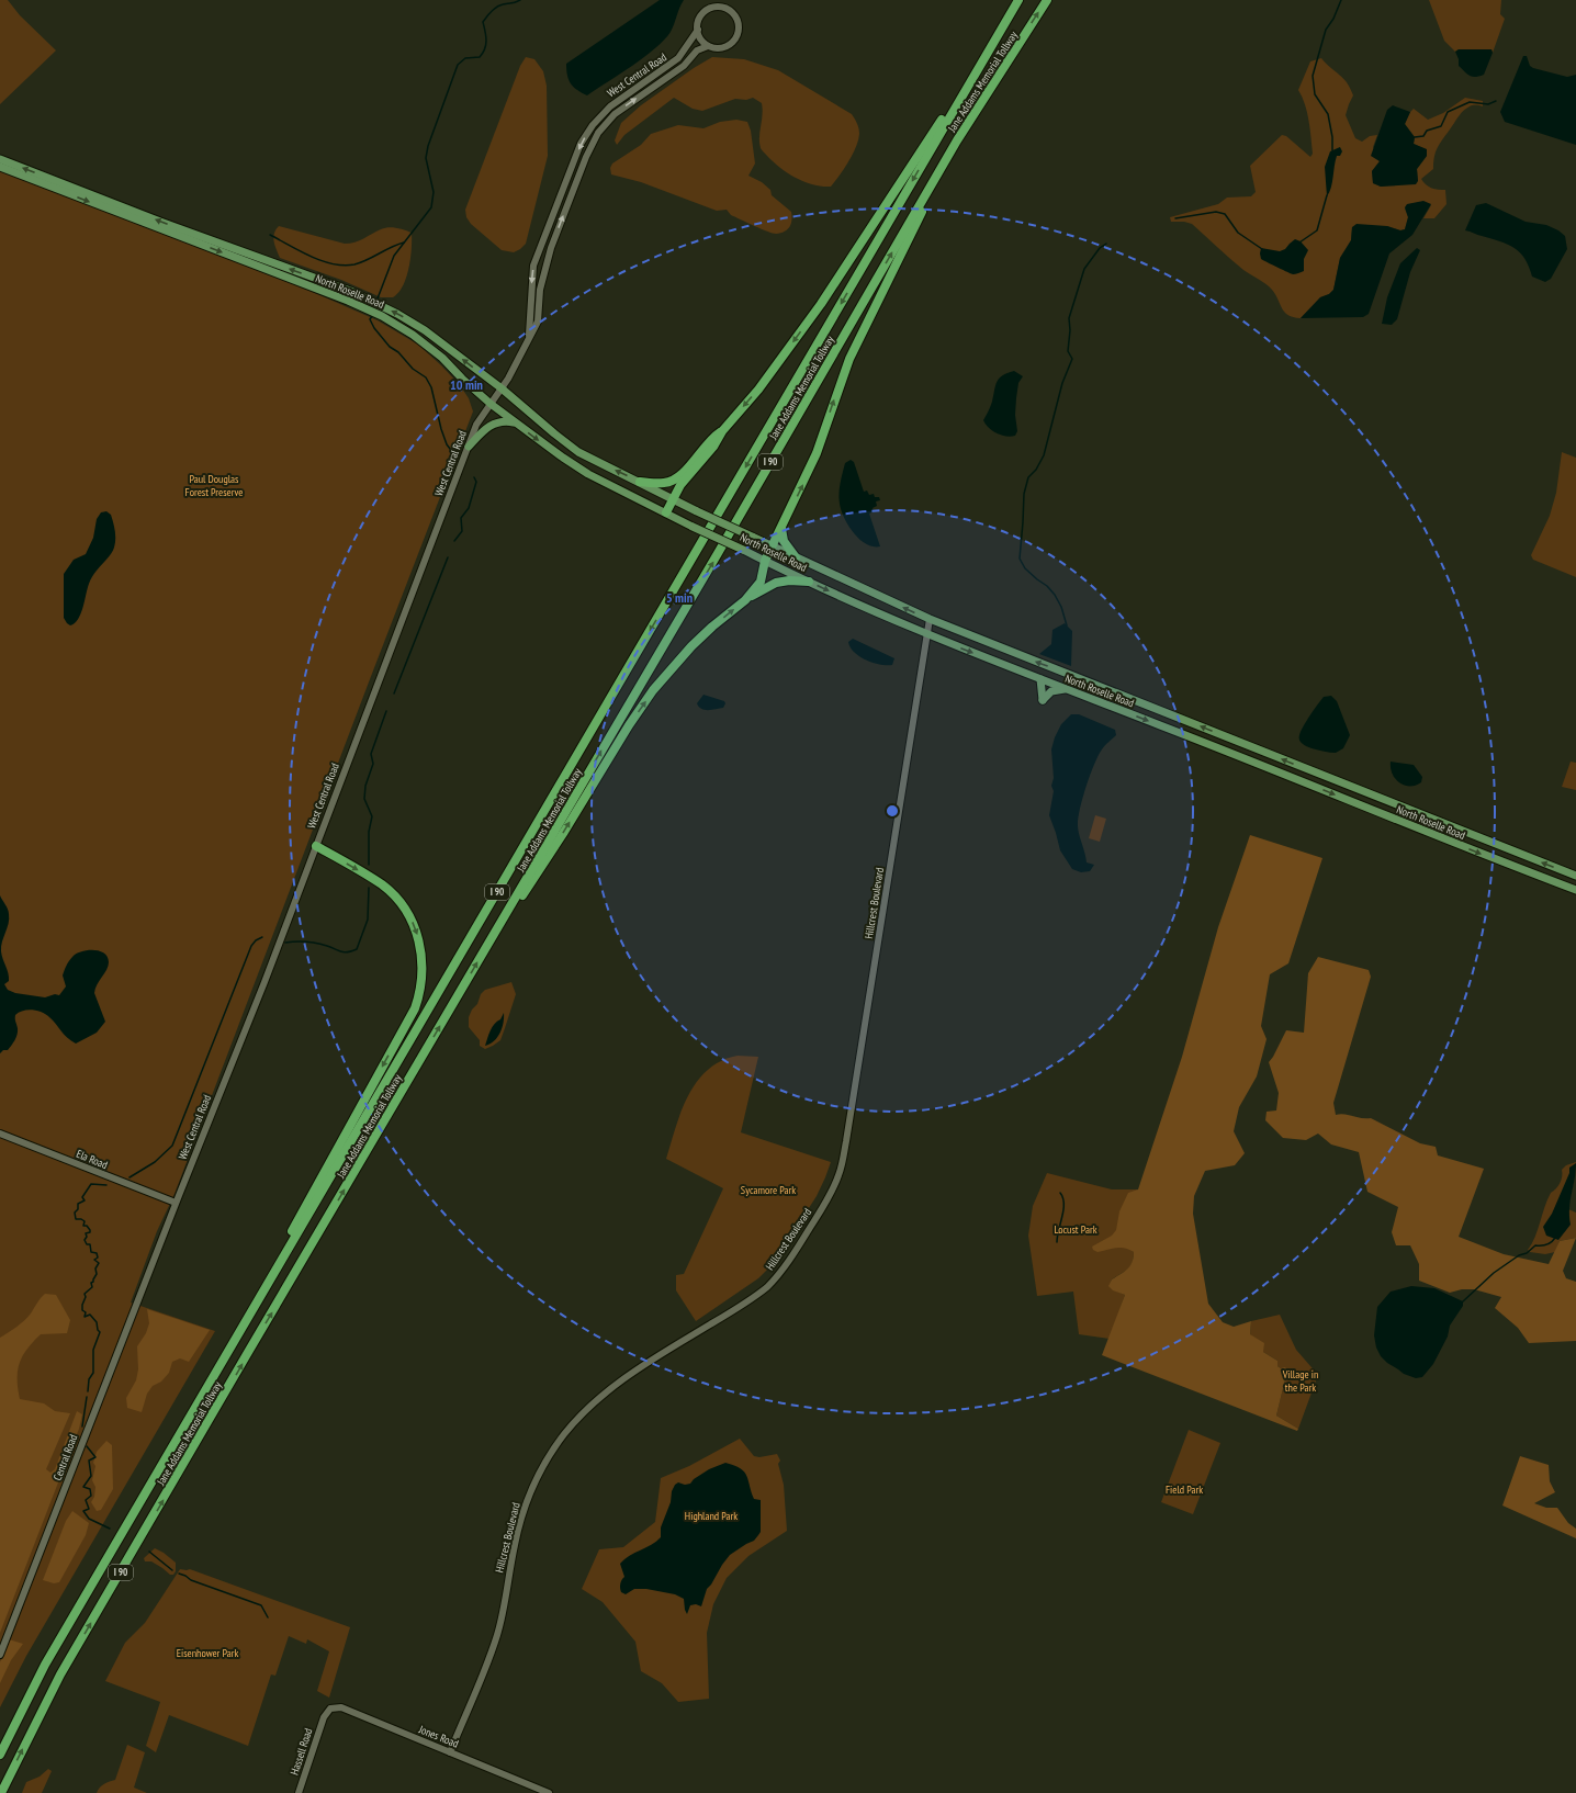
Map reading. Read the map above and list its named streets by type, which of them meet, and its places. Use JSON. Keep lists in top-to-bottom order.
{
  "streets": {
    "highway": ["Jane Addams Memorial Tollway", "I 90"],
    "main road": ["North Roselle Road"],
    "street": [
      "West Central Road",
      "Hillcrest Boulevard",
      "Ela Road",
      "Central Road",
      "Jones Road",
      "Hassell Road"
    ]
  },
  "crossings": [
    ["West Central Road", "North Roselle Road"],
    ["West Central Road", "Ela Road"],
    ["West Central Road", "Central Road"],
    ["North Roselle Road", "Hillcrest Boulevard"],
    ["Hillcrest Boulevard", "Jones Road"],
    ["Jones Road", "Hassell Road"]
  ],
  "parks": [
    "Paul Douglas Forest Preserve",
    "Sycamore Park",
    "Locust Park",
    "Village in the Park",
    "Field Park",
    "Highland Park",
    "Eisenhower Park"
  ],
  "rings": ["10 min", "5 min"]
}
